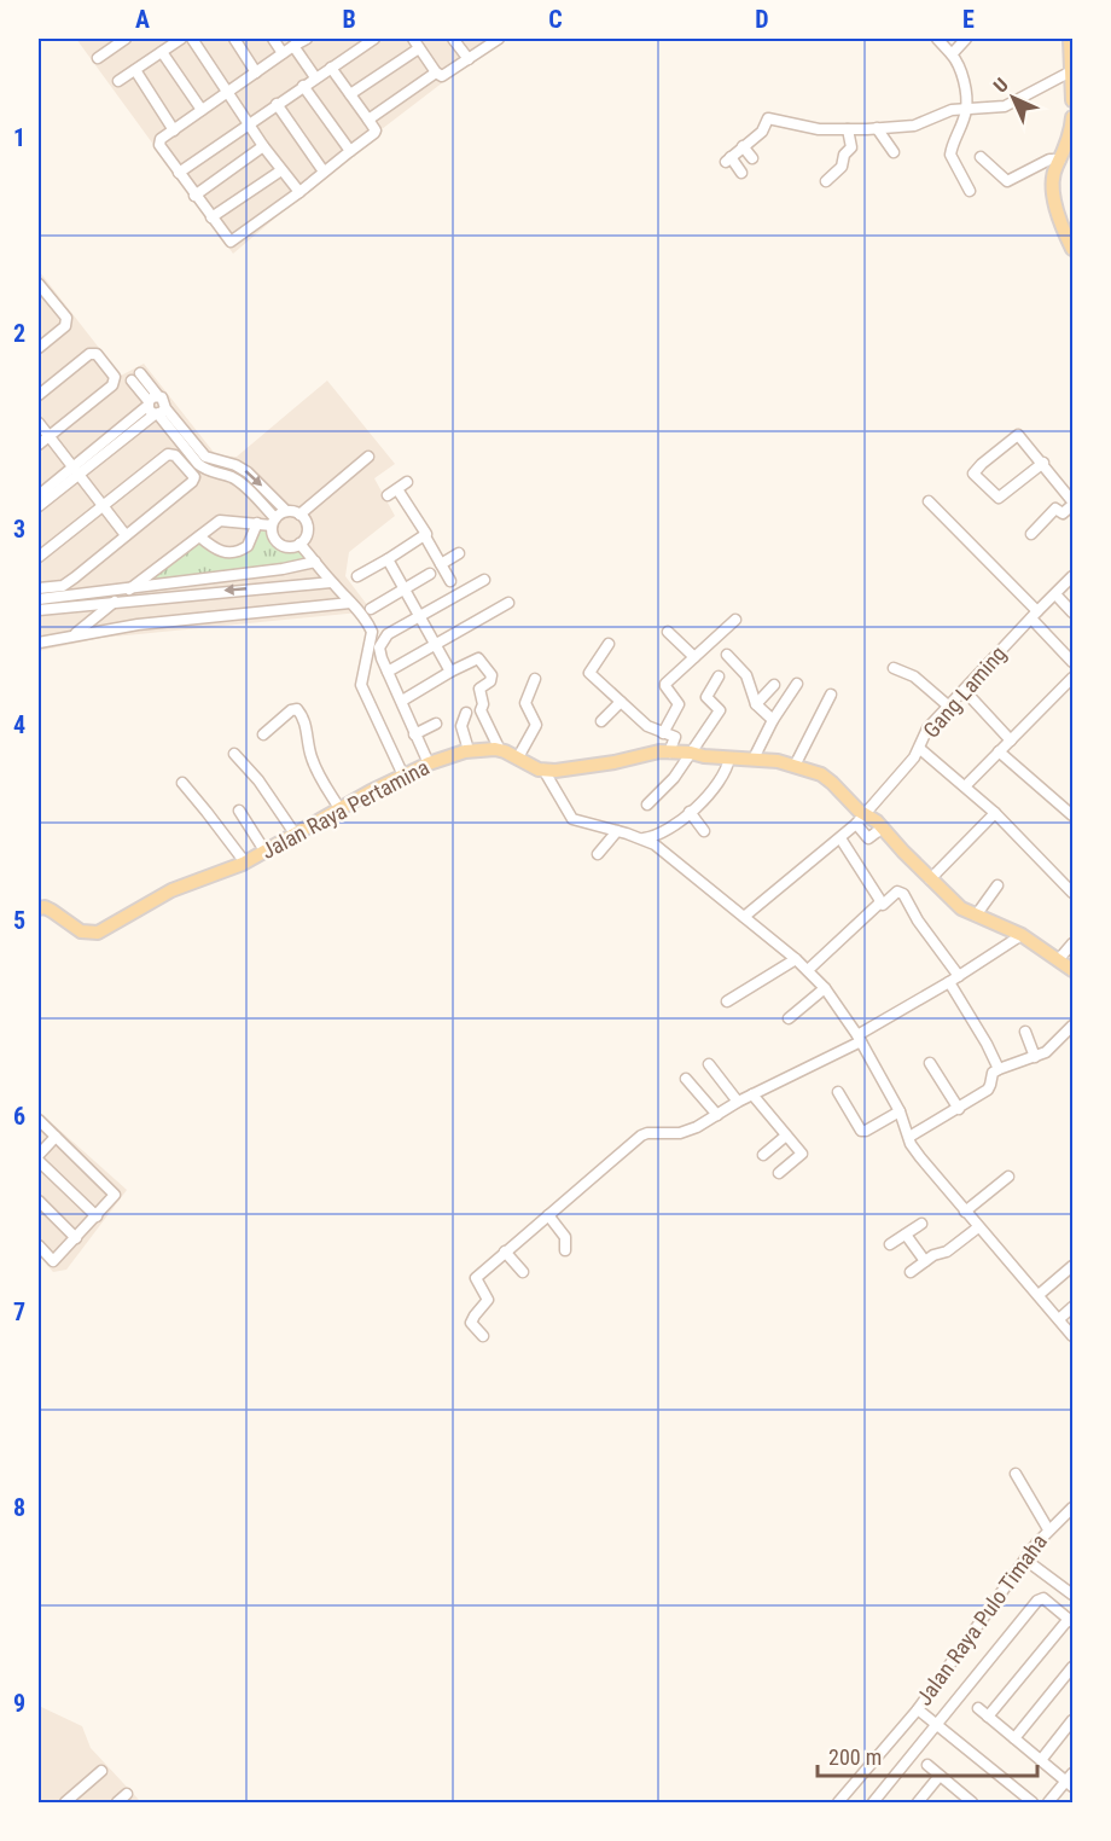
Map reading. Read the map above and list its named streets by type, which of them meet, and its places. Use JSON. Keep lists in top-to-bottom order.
{
  "streets": {
    "main road": ["Jalan Raya Pertamina"],
    "street": ["Gang Laming", "Jalan Raya Pulo Timaha"]
  },
  "scale_bar": "200 m",
  "north": "top left",
  "grid": {
    "columns": [
      "A",
      "B",
      "C",
      "D",
      "E"
    ],
    "rows": [
      "1",
      "2",
      "3",
      "4",
      "5",
      "6",
      "7",
      "8",
      "9"
    ]
  }
}
